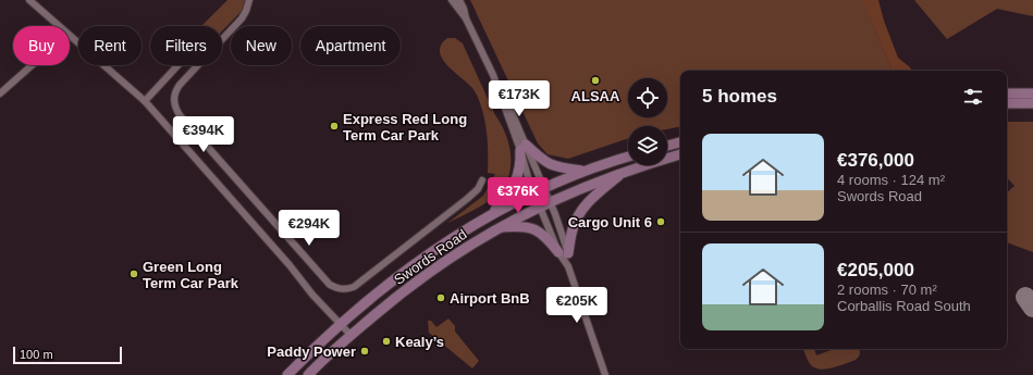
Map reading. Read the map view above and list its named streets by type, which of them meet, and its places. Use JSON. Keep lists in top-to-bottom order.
{
  "streets": {
    "main road": ["Swords Road"]
  },
  "places": [
    "ALSAA",
    "Express Red Long Term Car Park",
    "Cargo Unit 6",
    "Green Long Term Car Park",
    "Airport BnB",
    "Kealy’s",
    "Paddy Power"
  ],
  "scale_bar": "100 m",
  "page": {
    "chip": [
      "Buy",
      "Rent",
      "Filters",
      "New",
      "Apartment"
    ],
    "heading": "5 homes",
    "price": [
      "€173K",
      "€394K",
      "€376K",
      "€294K",
      "€205K"
    ],
    "list": [
      {
        "name": "€376,000",
        "note": "4 rooms · 124 m² · Swords Road"
      },
      {
        "name": "€205,000",
        "note": "2 rooms · 70 m² · Corballis Road South"
      }
    ],
    "scale": "100 m"
  }
}
